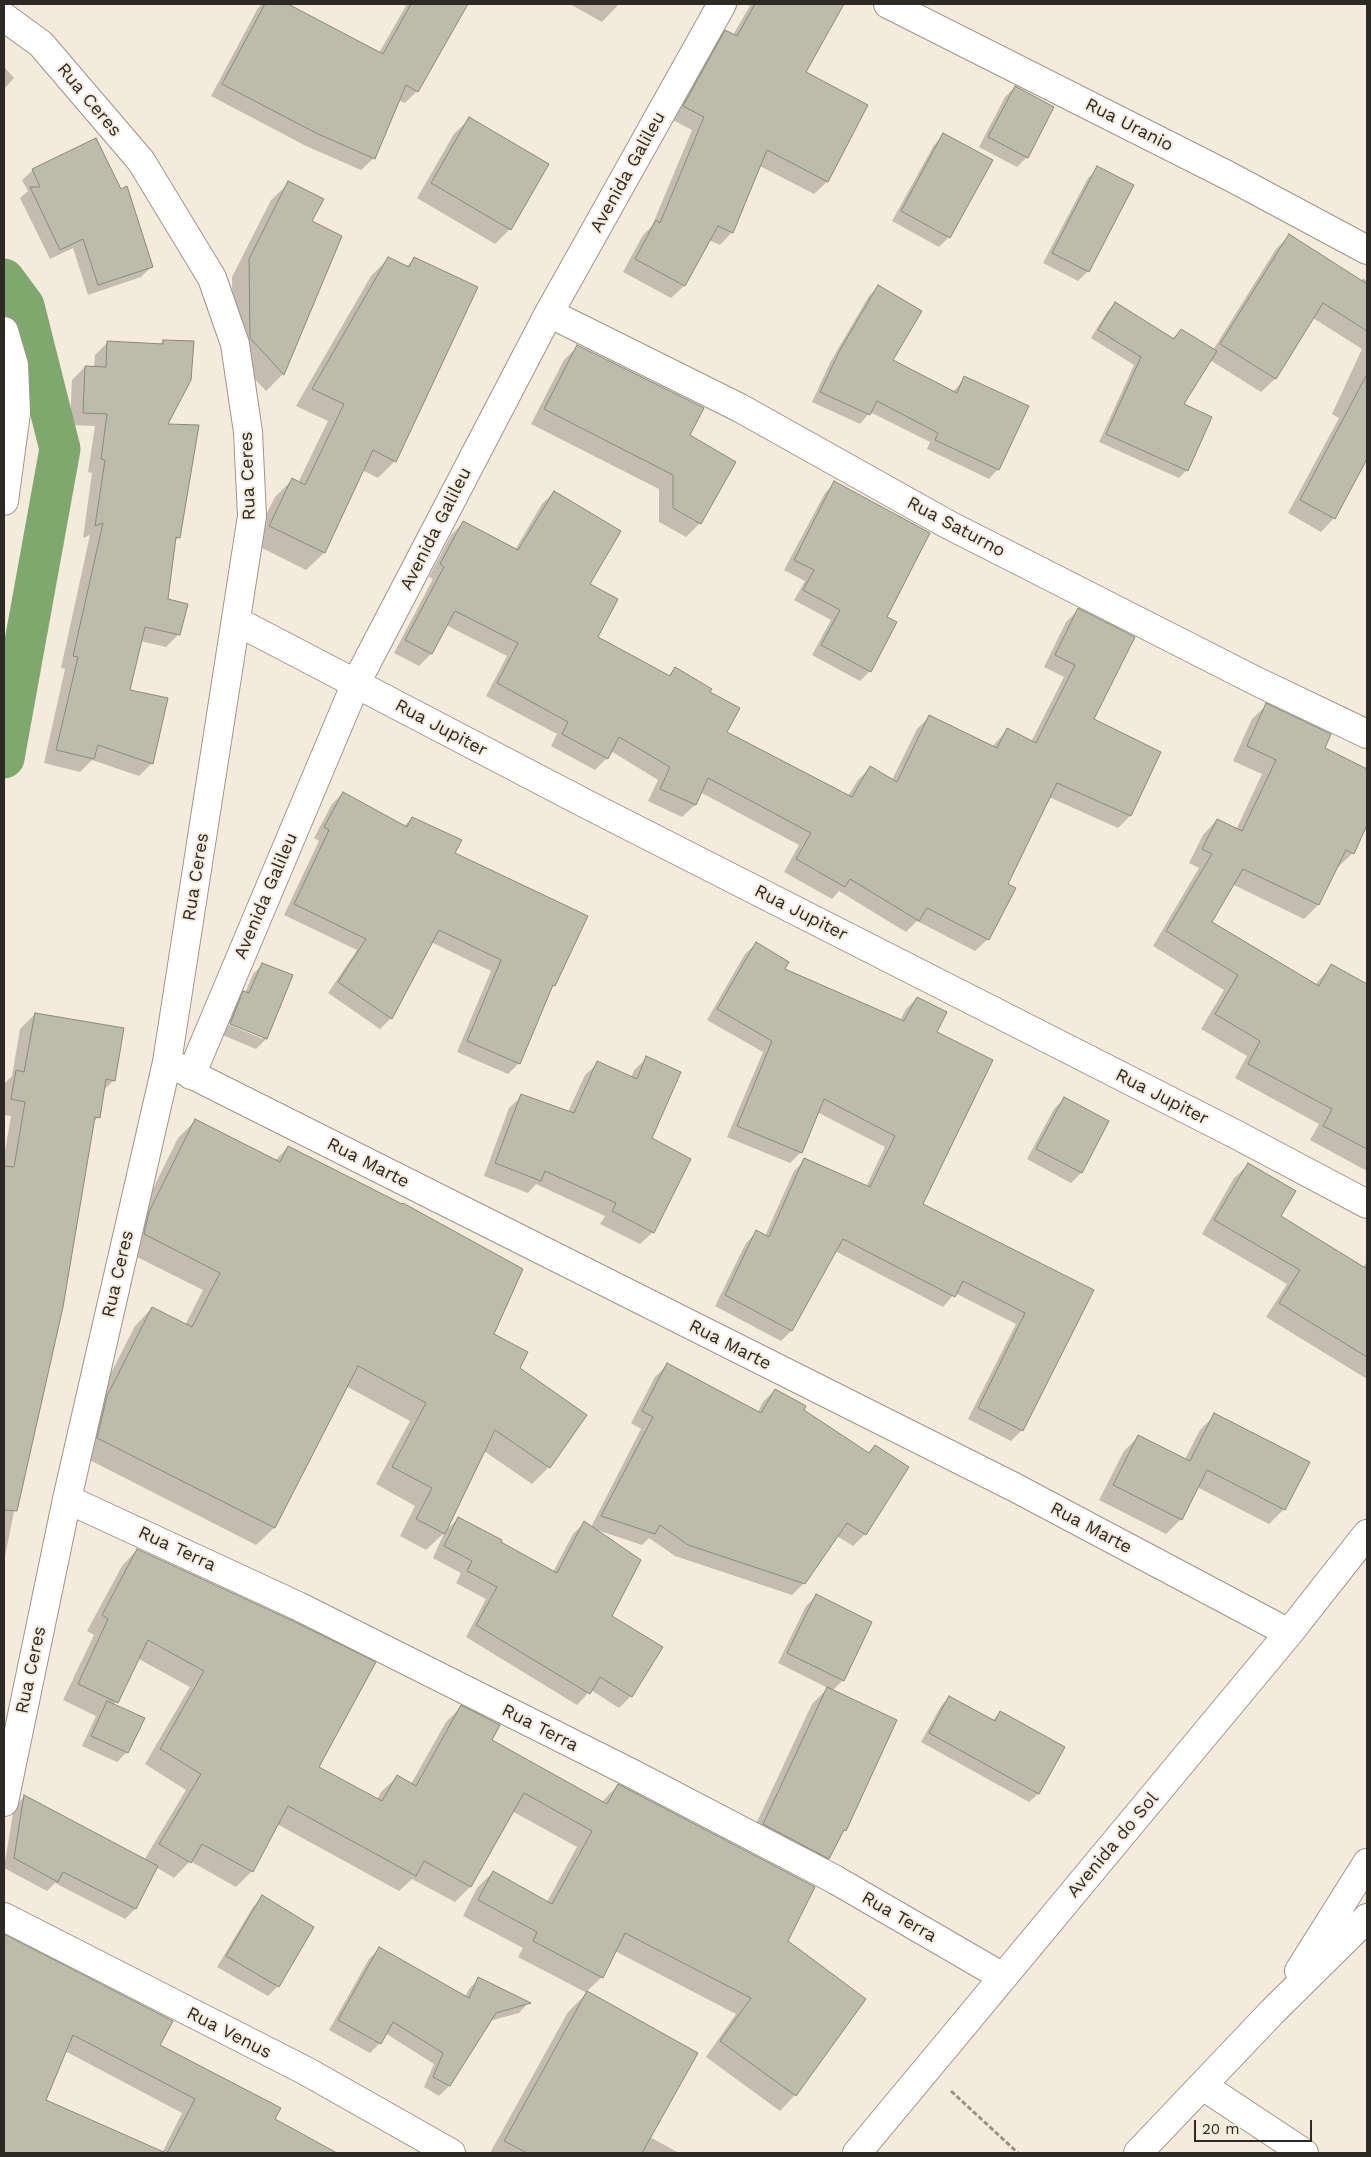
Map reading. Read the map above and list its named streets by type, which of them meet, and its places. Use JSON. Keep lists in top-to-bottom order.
{
  "streets": {
    "main road": [
      "Rua Ceres",
      "Rua Uranio",
      "Avenida Galileu",
      "Rua Saturno",
      "Rua Jupiter",
      "Rua Marte",
      "Rua Terra",
      "Avenida do Sol",
      "Rua Venus"
    ]
  },
  "crossings": [
    ["Rua Ceres", "Rua Jupiter"],
    ["Rua Ceres", "Rua Marte"],
    ["Rua Ceres", "Rua Terra"],
    ["Avenida Galileu", "Rua Saturno"],
    ["Avenida Galileu", "Rua Jupiter"],
    ["Avenida Galileu", "Rua Marte"],
    ["Rua Marte", "Avenida do Sol"],
    ["Rua Terra", "Avenida do Sol"]
  ],
  "scale_bar": "20 m"
}
